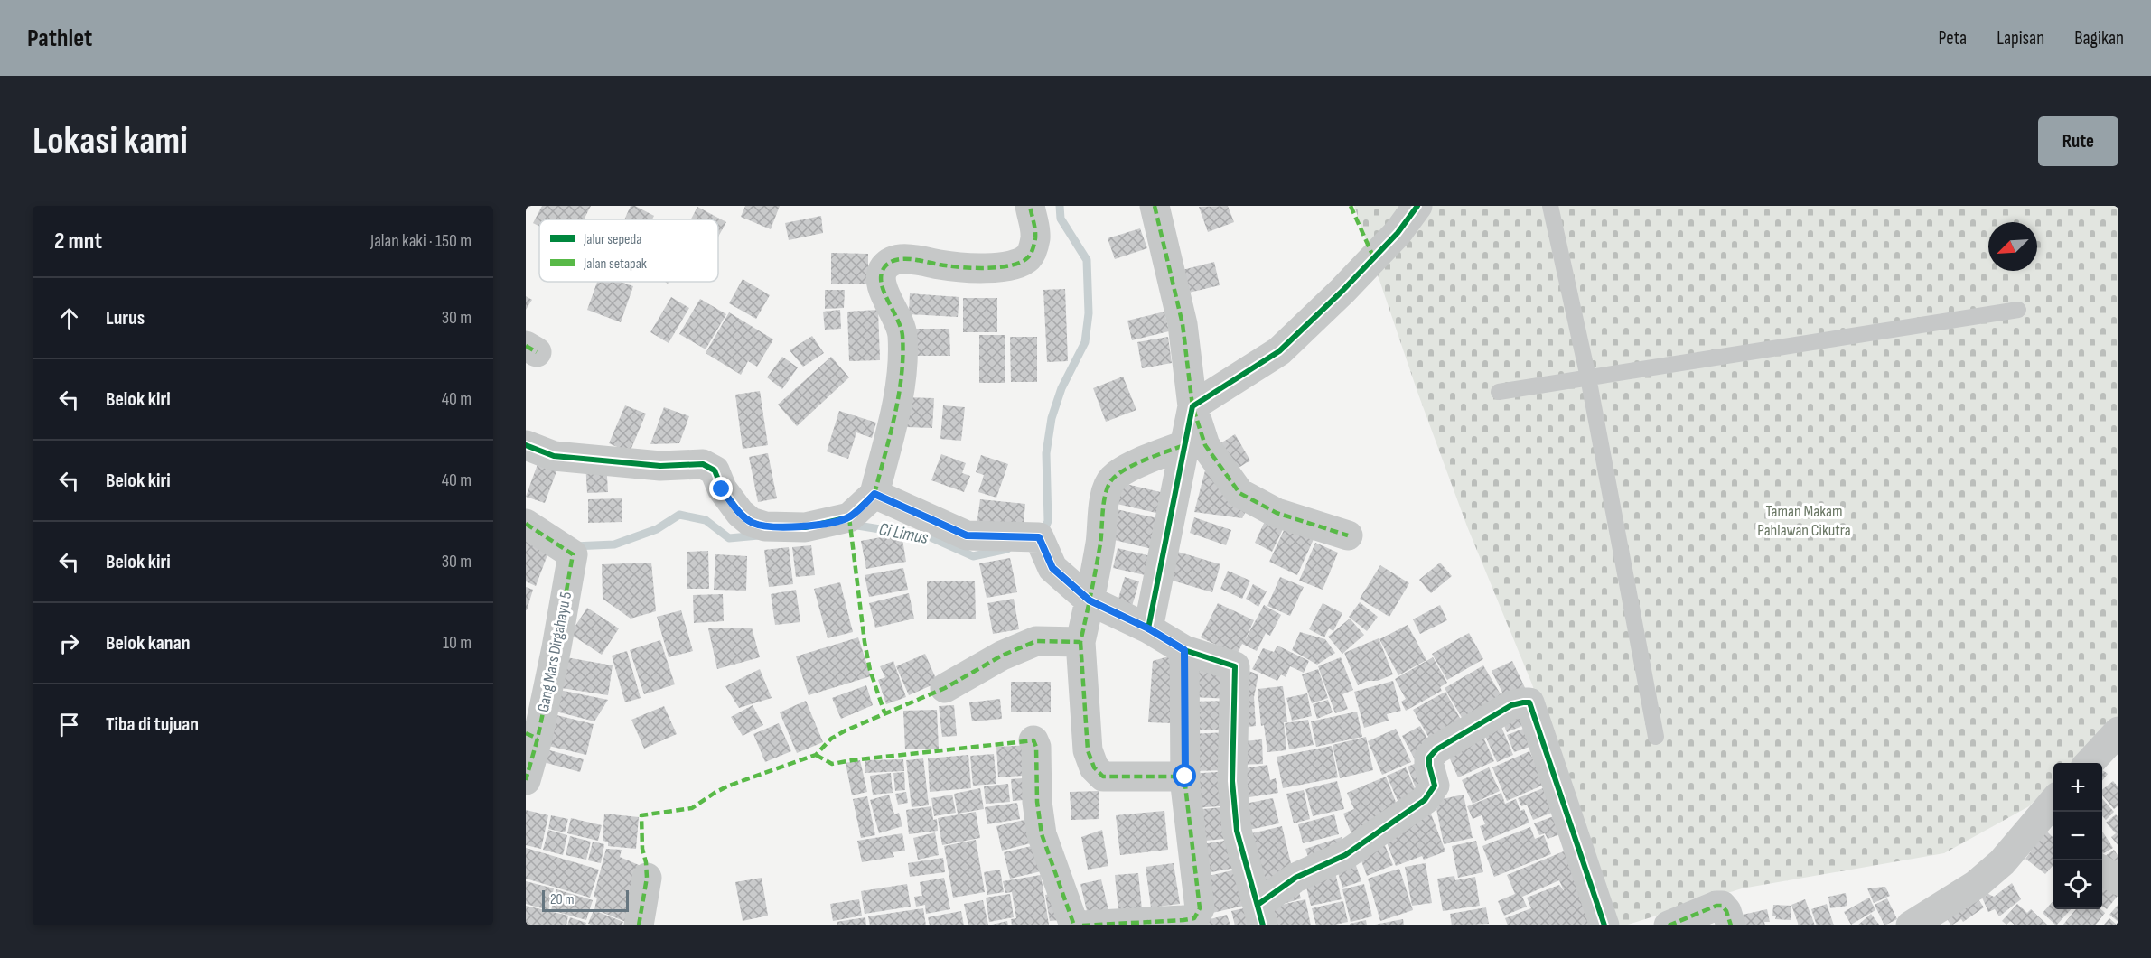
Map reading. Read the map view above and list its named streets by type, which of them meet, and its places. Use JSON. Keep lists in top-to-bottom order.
{
  "streets": {
    "street": ["Gang Mars Dirgahayu 5"]
  },
  "water": ["Ci Limus"],
  "parks": ["Taman Makam Pahlawan Cikutra"],
  "legend": ["Jalur sepeda", "Jalan setapak"],
  "scale_bar": "20 m",
  "north": "bottom left",
  "page": {
    "header": "Pathlet",
    "nav": ["Peta", "Lapisan", "Bagikan"],
    "buttons": "Rute",
    "title": "Lokasi kami",
    "heading": ["2 mnt", "Jalan kaki · 150 m"],
    "list": [
      ["Lurus", "30 m"],
      ["Belok kiri", "40 m"],
      ["Belok kiri", "40 m"],
      ["Belok kiri", "30 m"],
      ["Belok kanan", "10 m"],
      "Tiba di tujuan"
    ],
    "map_buttons": ["+", "−"],
    "scale": "20 m"
  }
}
